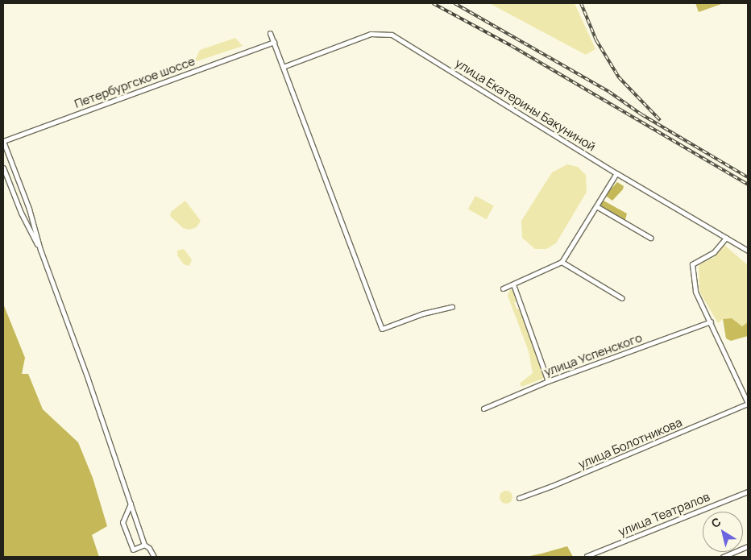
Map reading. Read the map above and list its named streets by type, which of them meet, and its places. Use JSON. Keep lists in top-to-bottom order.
{
  "streets": {
    "street": [
      "Петербургское шоссе",
      "улица Екатерины Бакуниной",
      "улица Успенского",
      "улица Болотникова",
      "улица Театралов"
    ]
  },
  "north": "top left"
}
